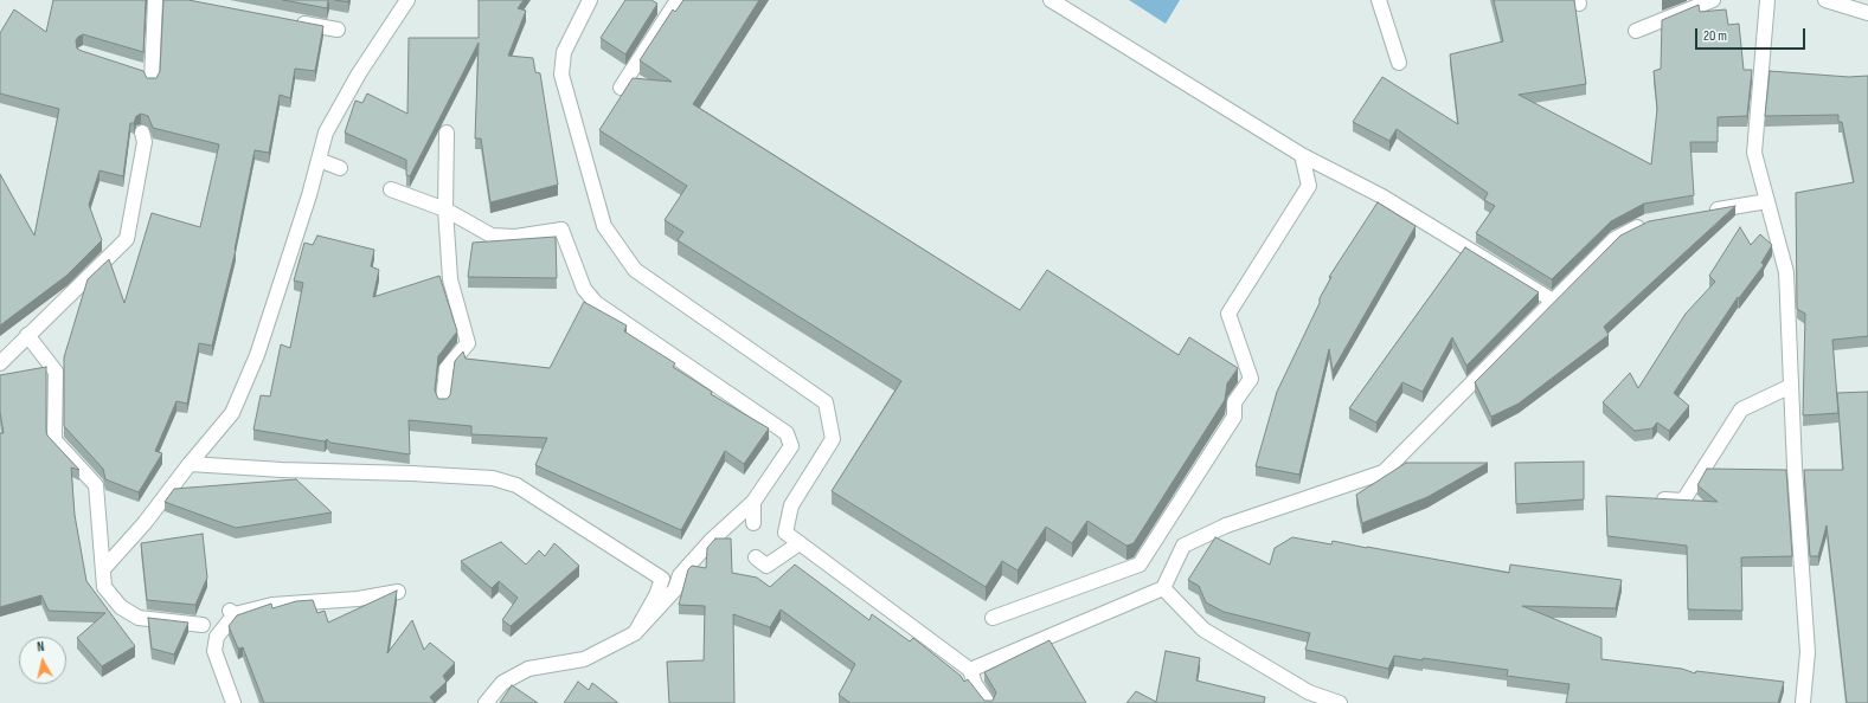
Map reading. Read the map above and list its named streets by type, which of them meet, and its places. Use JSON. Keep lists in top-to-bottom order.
{
  "scale_bar": "20 m",
  "north": "top"
}
